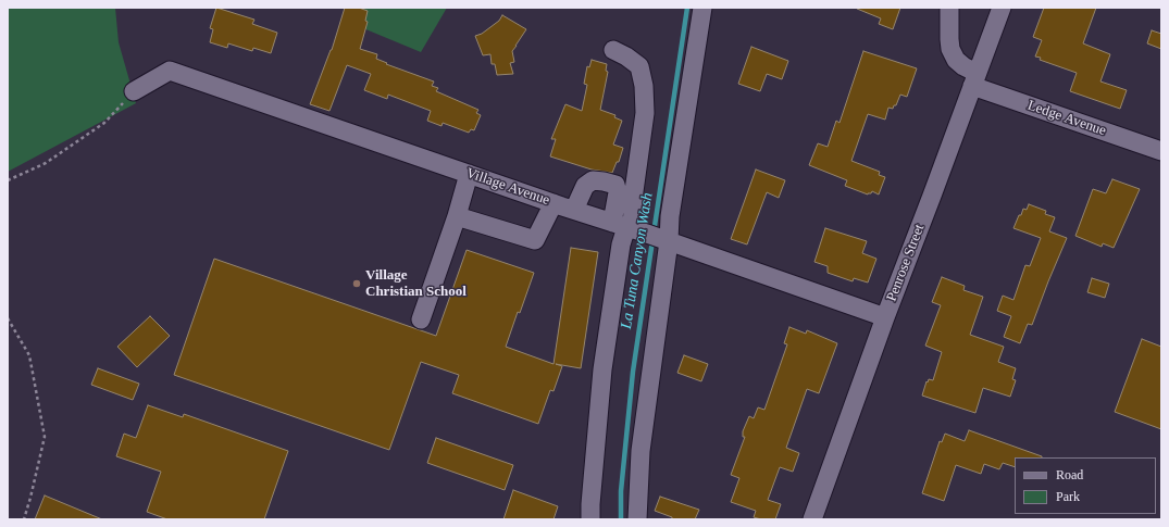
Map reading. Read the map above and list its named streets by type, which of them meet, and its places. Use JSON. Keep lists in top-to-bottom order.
{
  "streets": {
    "street": ["Ledge Avenue", "Village Avenue", "Penrose Street"]
  },
  "crossings": [
    ["Ledge Avenue", "Penrose Street"],
    ["Village Avenue", "Penrose Street"]
  ],
  "water": ["La Tuna Canyon Wash"],
  "places": ["Village Christian School"],
  "legend": ["Road", "Park"]
}
